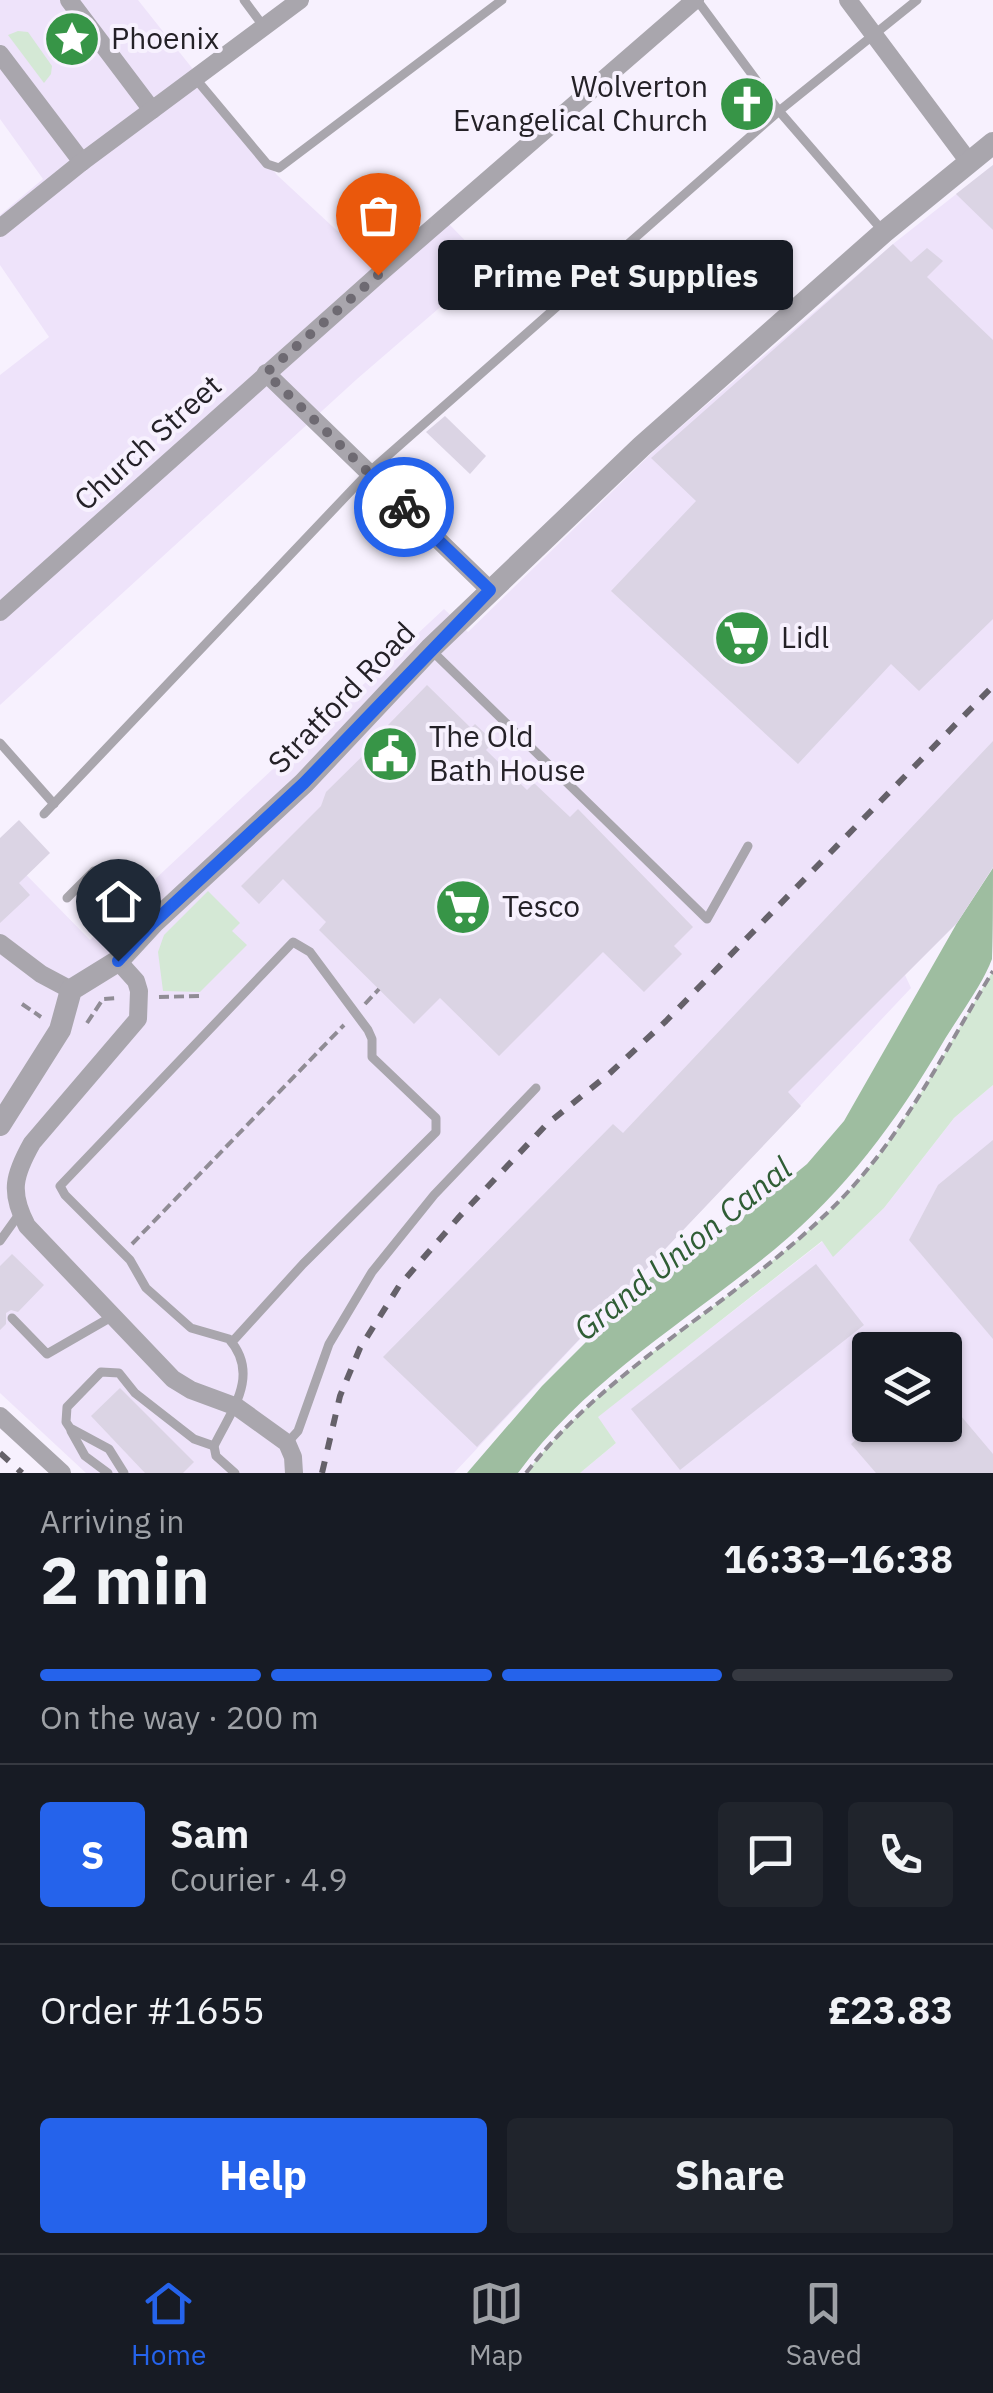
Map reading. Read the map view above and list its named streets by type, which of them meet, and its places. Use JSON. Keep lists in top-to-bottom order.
{
  "streets": {
    "street": ["Church Street", "Stratford Road"]
  },
  "water": ["Grand Union Canal"],
  "places": {
    "place": ["Phoenix"],
    "church": ["Wolverton Evangelical Church"],
    "other": ["Prime Pet Supplies"],
    "supermarket": ["Lidl", "Tesco"],
    "public building": ["The Old Bath House"]
  },
  "page": {
    "bubble": "Prime Pet Supplies",
    "heading": ["2 min", "Arriving in", "16:33–16:38"],
    "panel": [
      "Sam",
      "Courier · 4.9",
      "Order #1655",
      "£23.83"
    ],
    "bar": "On the way · 200 m",
    "round": "S",
    "buttons": ["Help", "Share"],
    "tabs": ["Home", "Map", "Saved"]
  }
}
